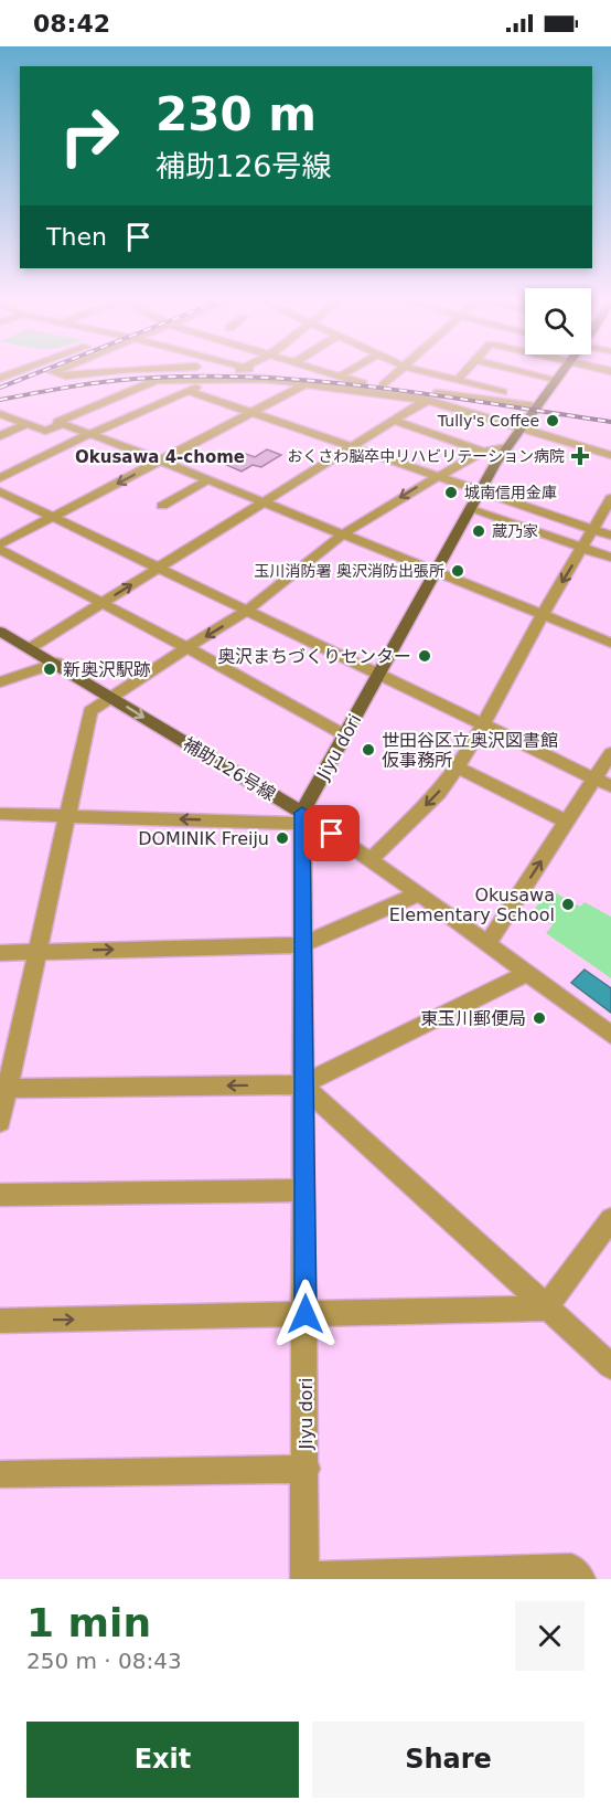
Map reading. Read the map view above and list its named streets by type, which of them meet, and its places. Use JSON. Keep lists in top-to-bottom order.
{
  "streets": {
    "main road": ["Jiyu dori", "補助126号線"]
  },
  "crossings": [
    ["Jiyu dori", "補助126号線"]
  ],
  "districts": ["Okusawa 4-chome"],
  "places": {
    "other": [
      "Tully's Coffee",
      "城南信用金庫",
      "蔵乃家",
      "玉川消防署 奥沢消防出張所",
      "奥沢まちづくりセンター",
      "新奥沢駅跡",
      "世田谷区立奥沢図書館 仮事務所",
      "DOMINIK Freiju",
      "Okusawa Elementary School",
      "東玉川郵便局"
    ],
    "health": ["おくさわ脳卒中リハビリテーション病院"]
  },
  "page": {
    "status": "08:42",
    "turn": ["230 m", "補助126号線"],
    "then": "Then",
    "heading": ["1 min", "250 m · 08:43"],
    "buttons": ["Exit", "Share"]
  }
}
